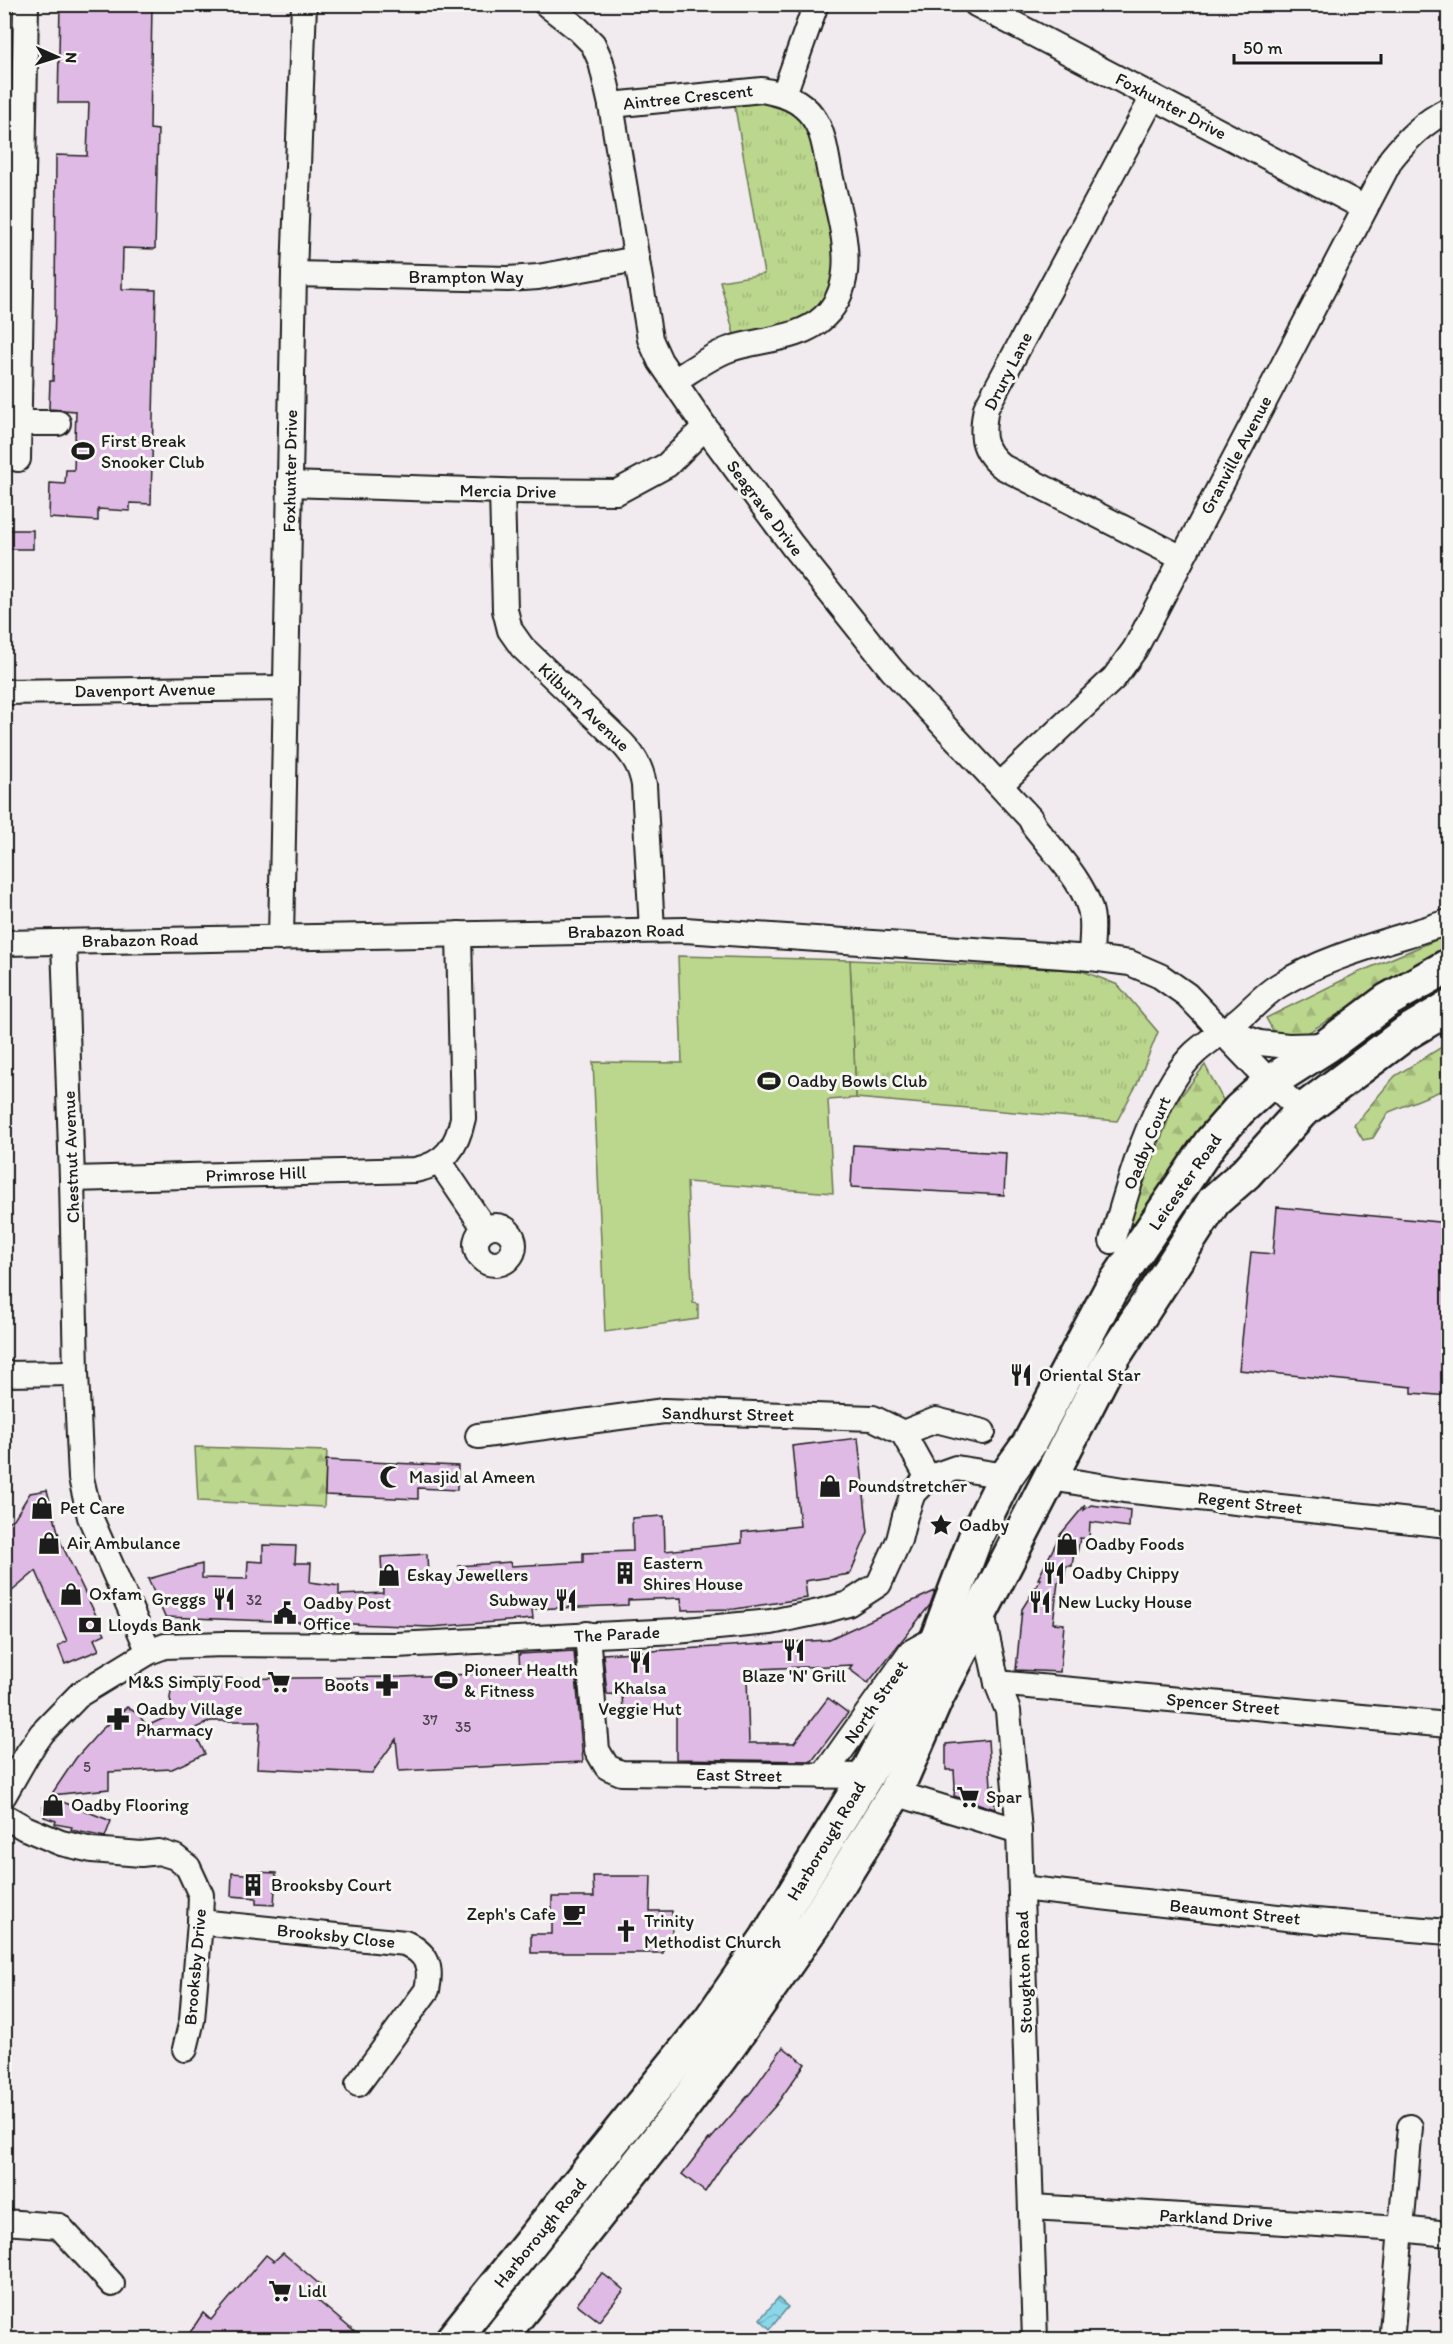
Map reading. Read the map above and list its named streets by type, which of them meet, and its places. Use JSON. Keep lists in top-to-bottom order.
{
  "streets": {
    "highway": ["Leicester Road", "Harborough Road"],
    "street": [
      "Aintree Crescent",
      "Foxhunter Drive",
      "Brampton Way",
      "Drury Lane",
      "Granville Avenue",
      "Mercia Drive",
      "Seagrave Drive",
      "Davenport Avenue",
      "Kilburn Avenue",
      "Brabazon Road",
      "Oadby Court",
      "Chestnut Avenue",
      "Primrose Hill",
      "Sandhurst Street",
      "Regent Street",
      "The Parade",
      "North Street",
      "Spencer Street",
      "East Street",
      "Beaumont Street",
      "Brooksby Close",
      "Brooksby Drive",
      "Stoughton Road",
      "Parkland Drive"
    ]
  },
  "crossings": [
    ["Aintree Crescent", "Seagrave Drive"],
    ["Foxhunter Drive", "Brampton Way"],
    ["Foxhunter Drive", "Drury Lane"],
    ["Foxhunter Drive", "Granville Avenue"],
    ["Foxhunter Drive", "Mercia Drive"],
    ["Foxhunter Drive", "Davenport Avenue"],
    ["Foxhunter Drive", "Brabazon Road"],
    ["Brampton Way", "Seagrave Drive"],
    ["Drury Lane", "Granville Avenue"],
    ["Granville Avenue", "Seagrave Drive"],
    ["Mercia Drive", "Seagrave Drive"],
    ["Mercia Drive", "Kilburn Avenue"],
    ["Seagrave Drive", "Brabazon Road"],
    ["Kilburn Avenue", "Brabazon Road"],
    ["Brabazon Road", "Oadby Court"],
    ["Brabazon Road", "Chestnut Avenue"],
    ["Brabazon Road", "Leicester Road"],
    ["Chestnut Avenue", "Primrose Hill"],
    ["Chestnut Avenue", "The Parade"],
    ["Leicester Road", "Regent Street"],
    ["Leicester Road", "Harborough Road"],
    ["Regent Street", "Harborough Road"],
    ["The Parade", "East Street"],
    ["North Street", "East Street"],
    ["North Street", "Harborough Road"],
    ["Spencer Street", "Stoughton Road"],
    ["East Street", "Harborough Road"],
    ["Harborough Road", "Stoughton Road"],
    ["Beaumont Street", "Stoughton Road"],
    ["Brooksby Close", "Brooksby Drive"],
    ["Stoughton Road", "Parkland Drive"]
  ],
  "places": {
    "sports": ["First Break Snooker Club", "Oadby Bowls Club", "Pioneer Health & Fitness"],
    "restaurant": [
      "Oriental Star",
      "Oadby Chippy",
      "Greggs",
      "Subway",
      "New Lucky House",
      "Blaze 'N' Grill",
      "Khalsa Veggie Hut"
    ],
    "mosque": ["Masjid al Ameen"],
    "shop": [
      "Poundstretcher",
      "Pet Care",
      "Air Ambulance",
      "Oadby Foods",
      "Eskay Jewellers",
      "Oxfam",
      "Oadby Flooring"
    ],
    "place": ["Oadby"],
    "building": ["Eastern Shires House", "Brooksby Court"],
    "public building": ["Oadby Post Office"],
    "bank": ["Lloyds Bank"],
    "supermarket": ["M&S Simply Food", "Spar", "Lidl"],
    "pharmacy": ["Boots", "Oadby Village Pharmacy"],
    "cafe": ["Zeph's Cafe"],
    "church": ["Trinity Methodist Church"]
  },
  "house_numbers": [
    "32",
    "37",
    "35",
    "5"
  ],
  "scale_bar": "50 m",
  "north": "right"
}
